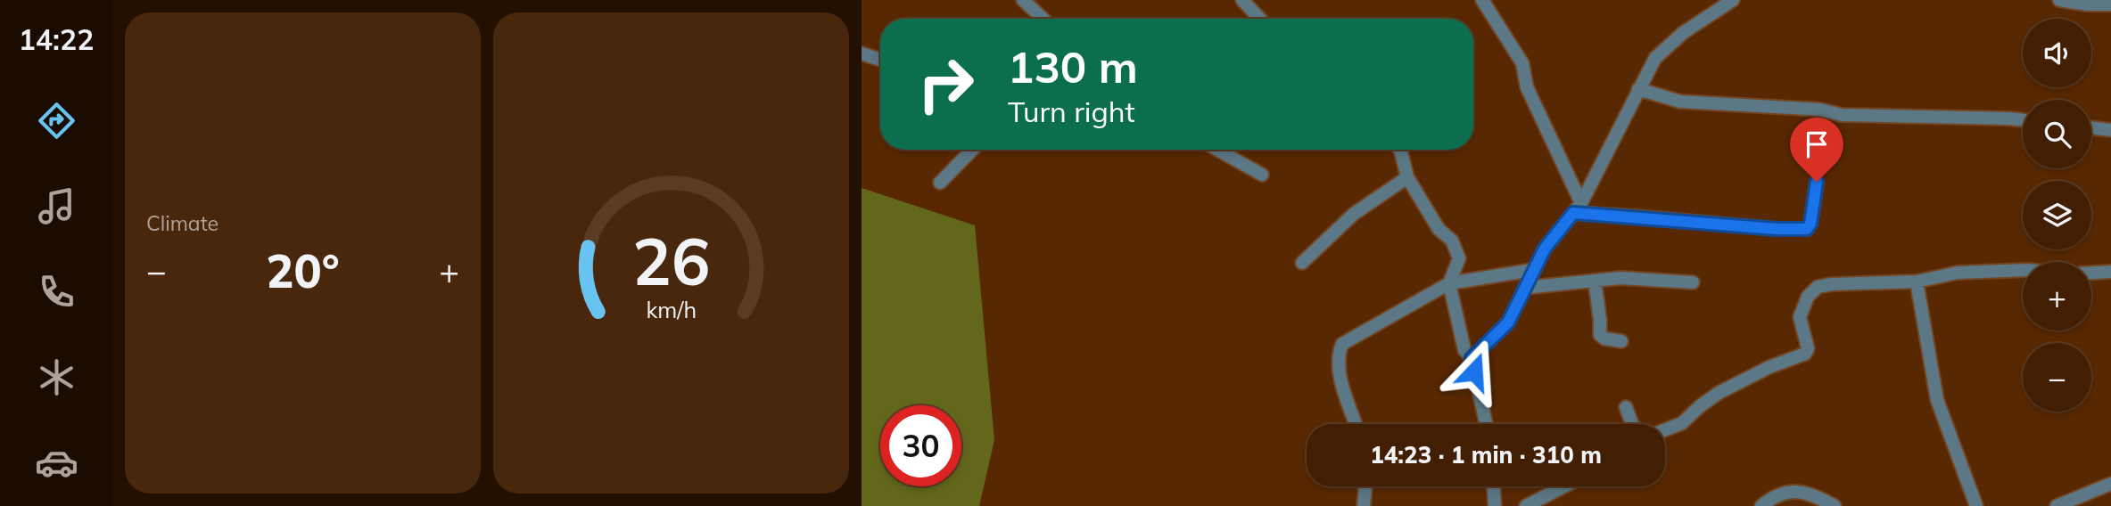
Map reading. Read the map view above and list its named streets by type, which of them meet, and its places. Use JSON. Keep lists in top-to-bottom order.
{
  "page": {
    "tabs": "14:22",
    "tile": "Climate",
    "map_buttons": ["+", "−"],
    "turn": ["130 m", "Turn right"],
    "heat": ["−", "20°", "+"],
    "limit": "30",
    "trip": "14:23 · 1 min · 310 m",
    "gauge": ["26", "km/h"]
  }
}
